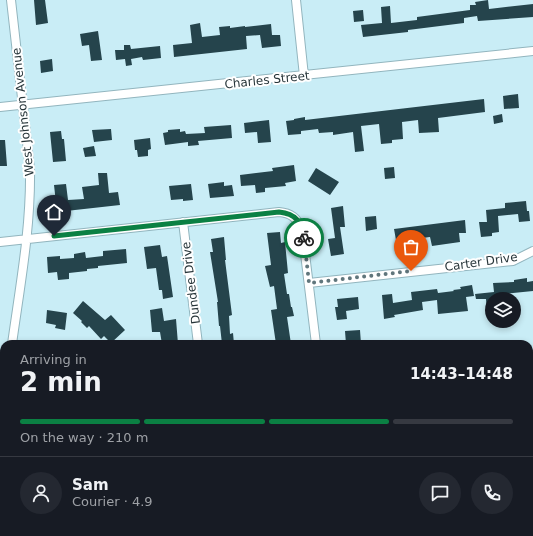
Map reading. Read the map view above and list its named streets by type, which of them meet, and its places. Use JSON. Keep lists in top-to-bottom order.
{
  "streets": {
    "street": [
      "Charles Street",
      "West Johnson Avenue",
      "Carter Drive",
      "Dundee Drive"
    ]
  },
  "crossings": [
    ["Charles Street", "West Johnson Avenue"]
  ],
  "page": {
    "heading": ["2 min", "Arriving in", "14:43–14:48"],
    "panel": ["Sam", "Courier · 4.9"],
    "bar": "On the way · 210 m"
  }
}
